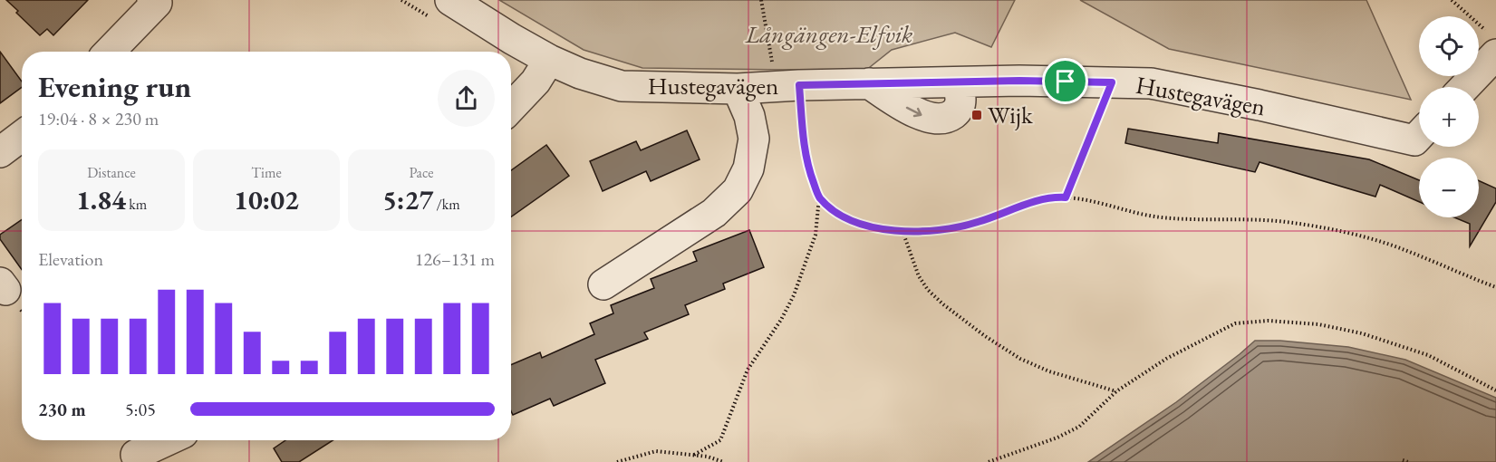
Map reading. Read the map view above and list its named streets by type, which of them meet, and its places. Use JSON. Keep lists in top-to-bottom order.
{
  "streets": {
    "street": ["Hustegavägen"]
  },
  "parks": ["Långängen-Elfvik"],
  "places": {
    "transit": ["Wijk"]
  },
  "page": {
    "map_buttons": ["+", "−"],
    "heading": ["Evening run", "19:04 · 8 × 230 m"],
    "stats": [
      ["Distance", "1.84 km"],
      ["Time", "10:02"],
      ["Pace", "5:27 /km"]
    ],
    "chart": ["Elevation", "126–131 m"],
    "list": [
      {
        "name": "230 m",
        "note": "5:05"
      }
    ]
  }
}
